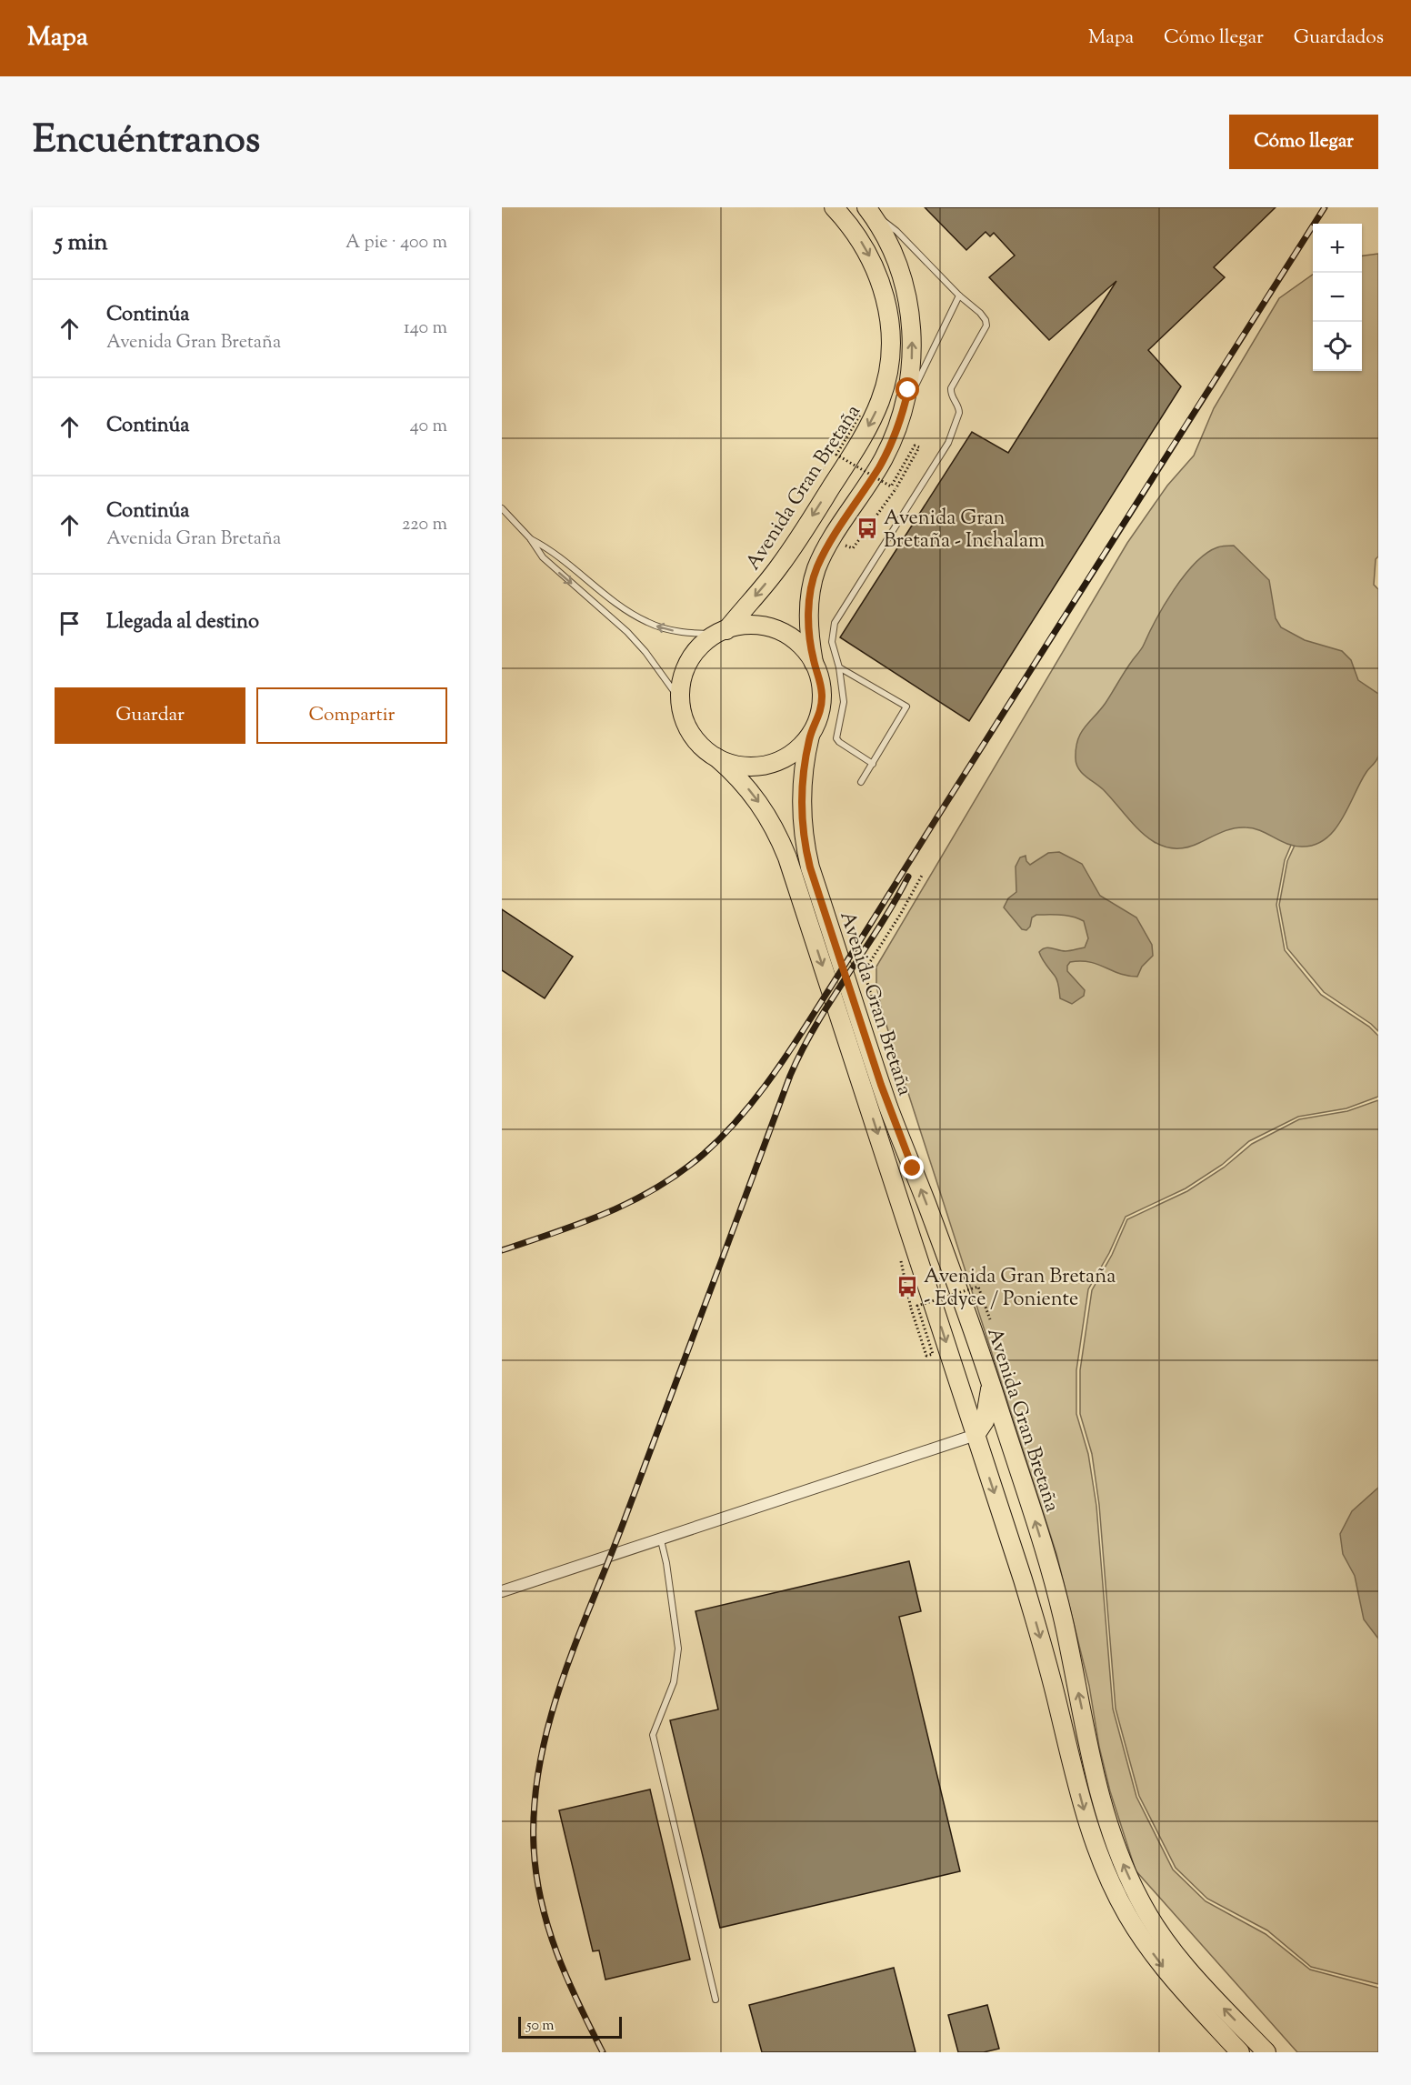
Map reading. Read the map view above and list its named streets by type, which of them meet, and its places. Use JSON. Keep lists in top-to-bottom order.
{
  "streets": {
    "main road": ["Avenida Gran Bretaña"]
  },
  "places": {
    "bus stop": ["Avenida Gran Bretaña - Inchalam", "Avenida Gran Bretaña - Edyce / Poniente"]
  },
  "scale_bar": "50 m",
  "page": {
    "header": "Mapa",
    "nav": ["Mapa", "Cómo llegar", "Guardados"],
    "title": "Encuéntranos",
    "buttons": [
      "Cómo llegar",
      ["Guardar", "Compartir"]
    ],
    "heading": ["5 min", "A pie · 400 m"],
    "map_buttons": ["+", "−"],
    "list": [
      ["Continúa", "Avenida Gran Bretaña", "140 m"],
      ["Continúa", "40 m"],
      ["Continúa", "Avenida Gran Bretaña", "220 m"],
      "Llegada al destino"
    ],
    "scale": "50 m"
  }
}
